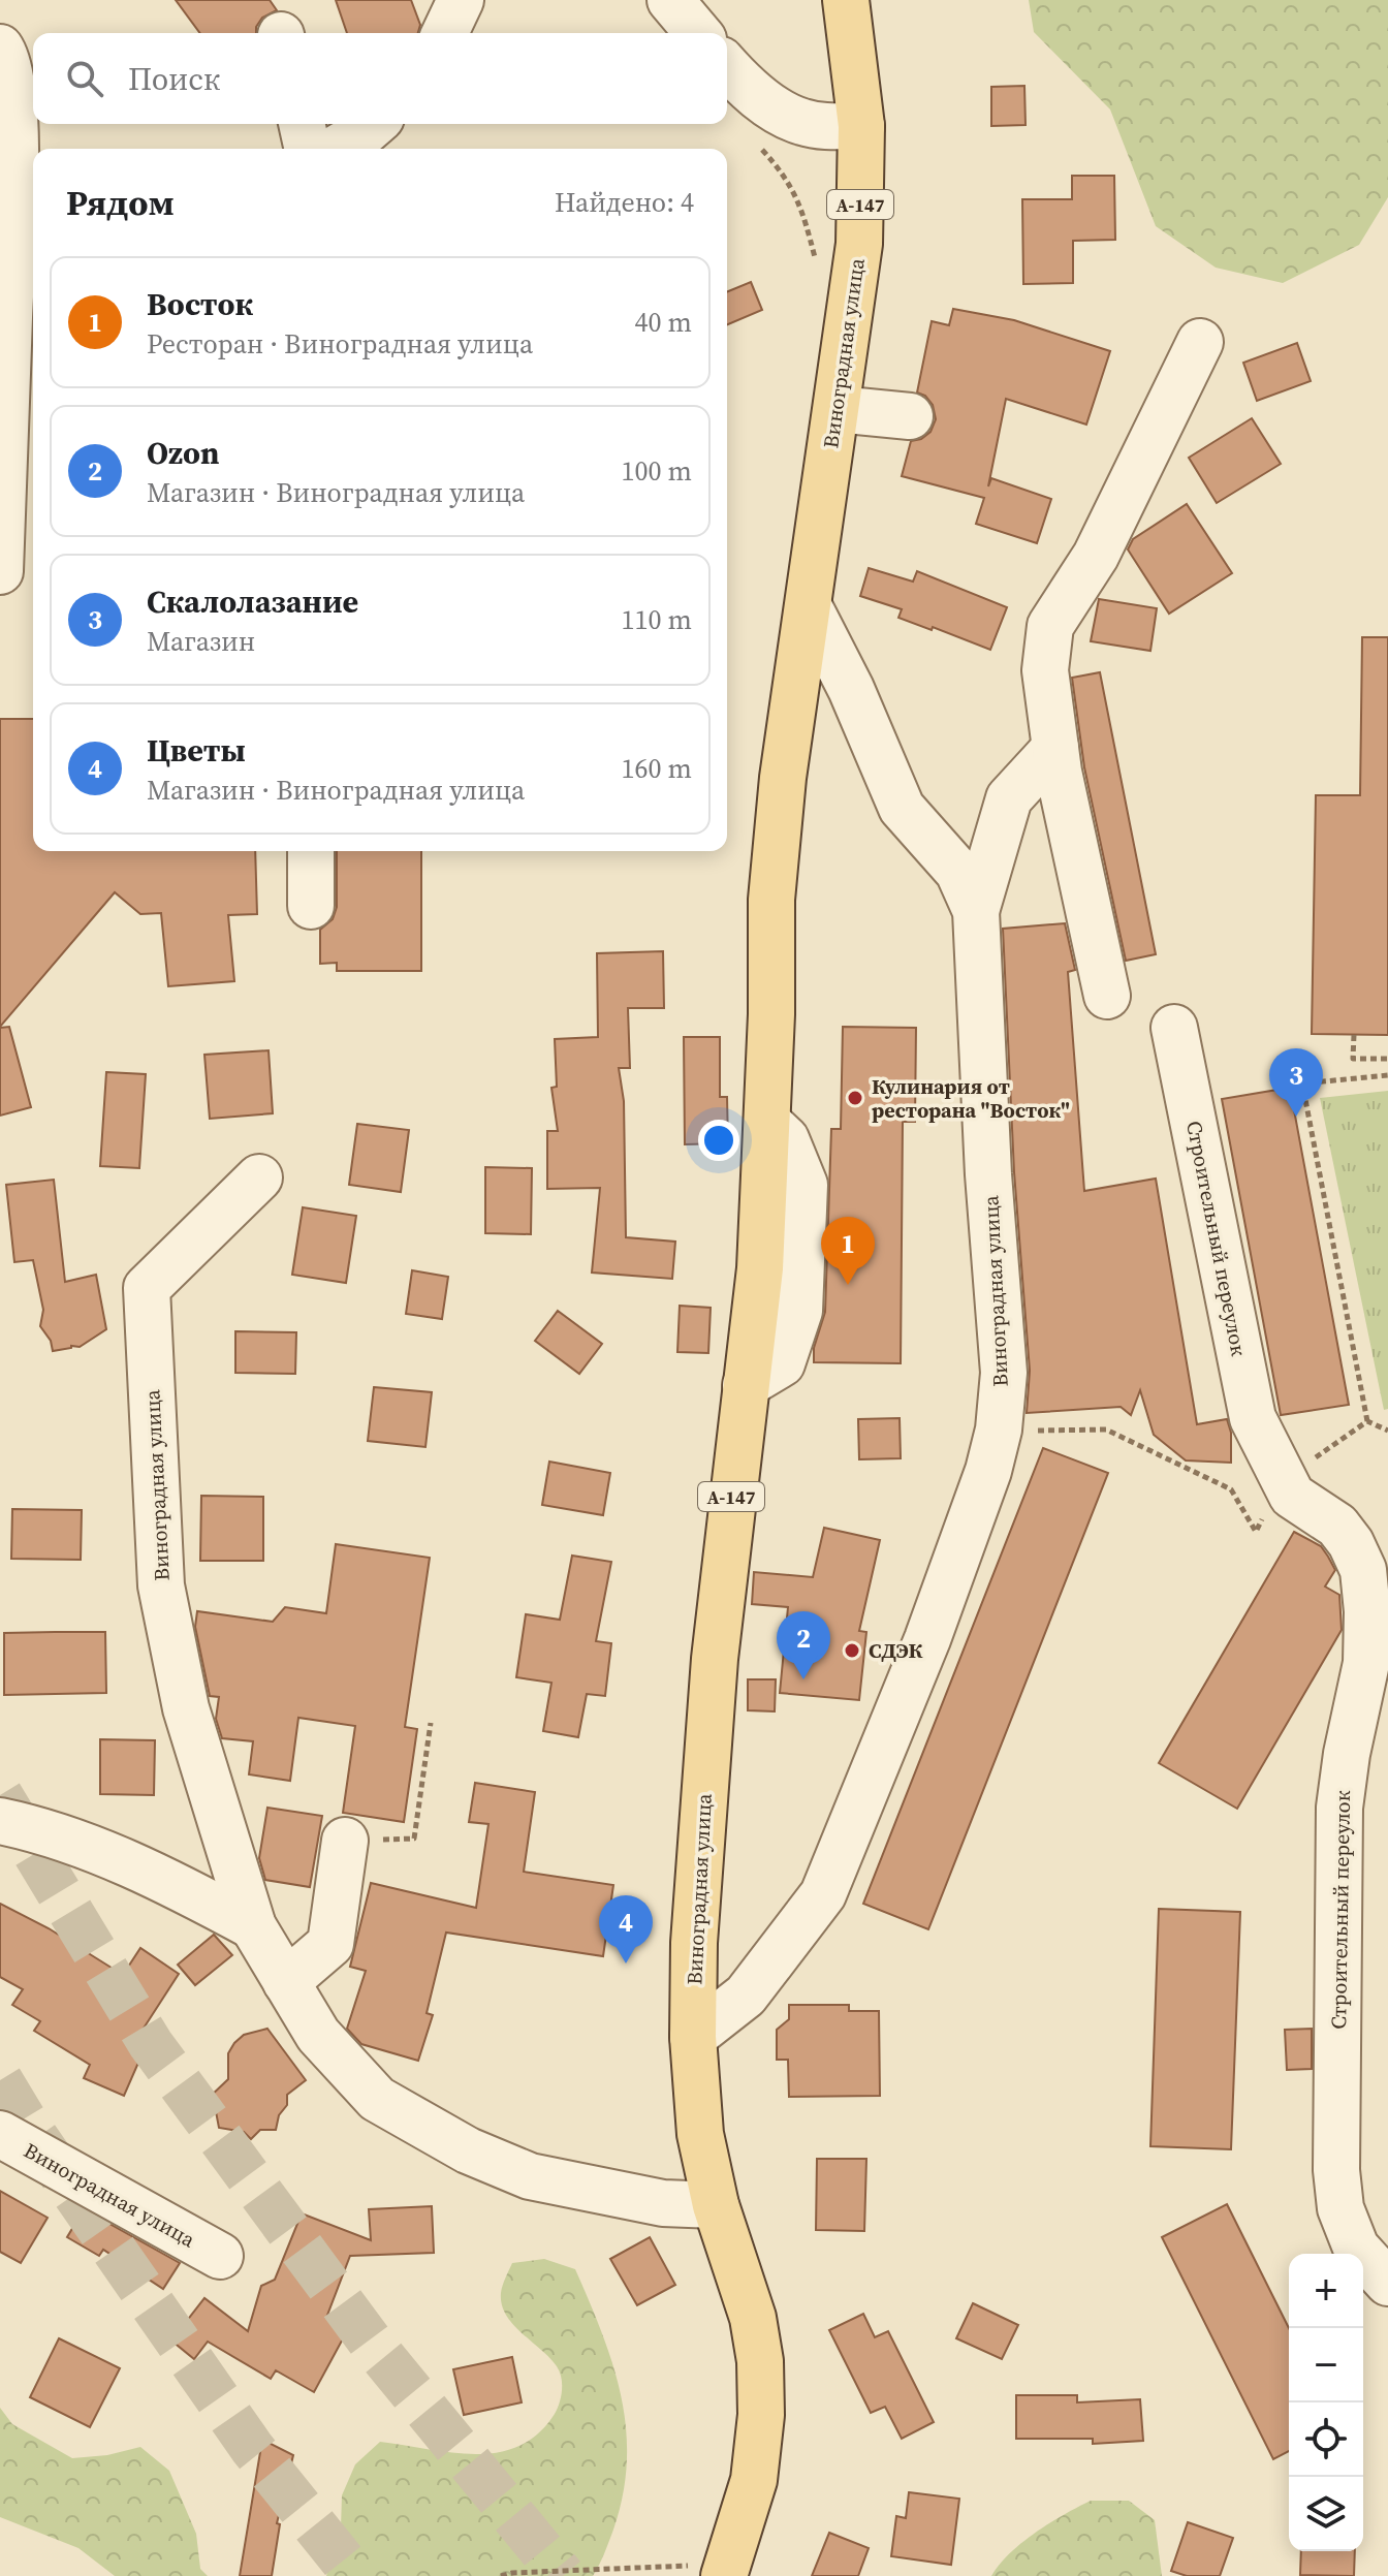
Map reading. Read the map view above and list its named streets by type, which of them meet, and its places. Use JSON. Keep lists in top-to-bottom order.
{
  "streets": {
    "main road": ["А-147", "Виноградная улица"],
    "street": ["Строительный переулок"]
  },
  "places": ["Кулинария от ресторана \"Восток\"", "СДЭК"],
  "page": {
    "search": "Поиск",
    "heading": ["Рядом", "Найдено: 4"],
    "list": [
      {
        "mark": "1",
        "name": "Восток",
        "note": "Ресторан · Виноградная улица",
        "value": "40 m"
      },
      {
        "mark": "2",
        "name": "Ozon",
        "note": "Магазин · Виноградная улица",
        "value": "100 m"
      },
      {
        "mark": "3",
        "name": "Скалолазание",
        "note": "Магазин",
        "value": "110 m"
      },
      {
        "mark": "4",
        "name": "Цветы",
        "note": "Магазин · Виноградная улица",
        "value": "160 m"
      }
    ],
    "pins": [
      "3",
      "1",
      "2",
      "4"
    ],
    "map_buttons": ["+", "−"]
  }
}
